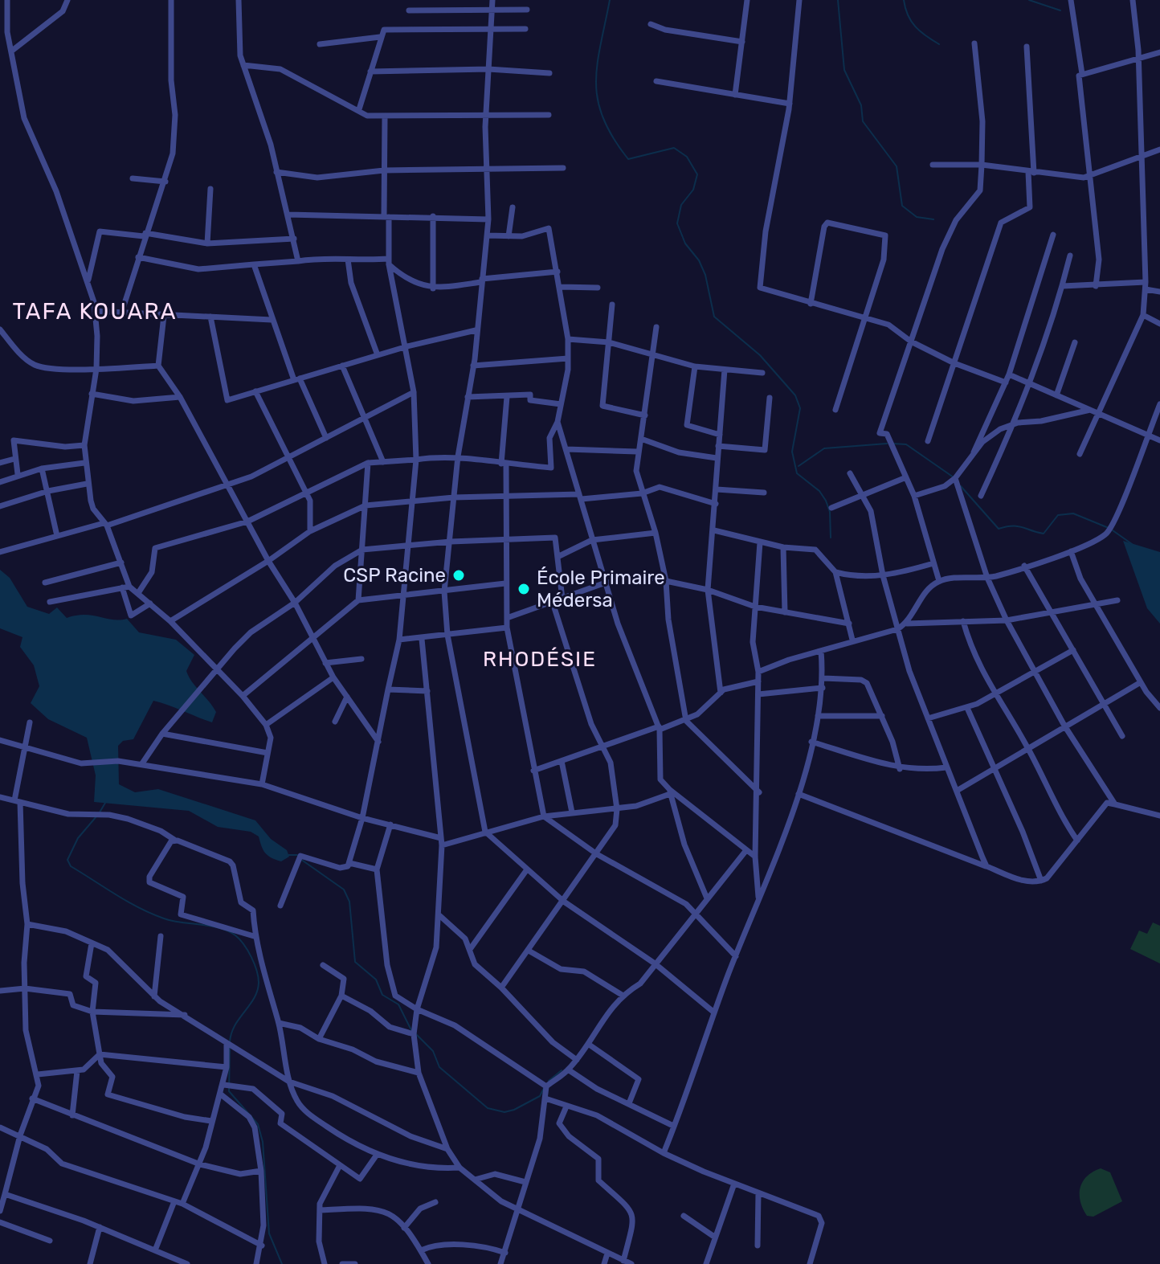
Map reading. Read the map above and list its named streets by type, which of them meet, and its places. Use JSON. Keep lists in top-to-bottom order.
{
  "districts": ["TAFA KOUARA", "RHODÉSIE"],
  "places": ["CSP Racine", "École Primaire Médersa"]
}
